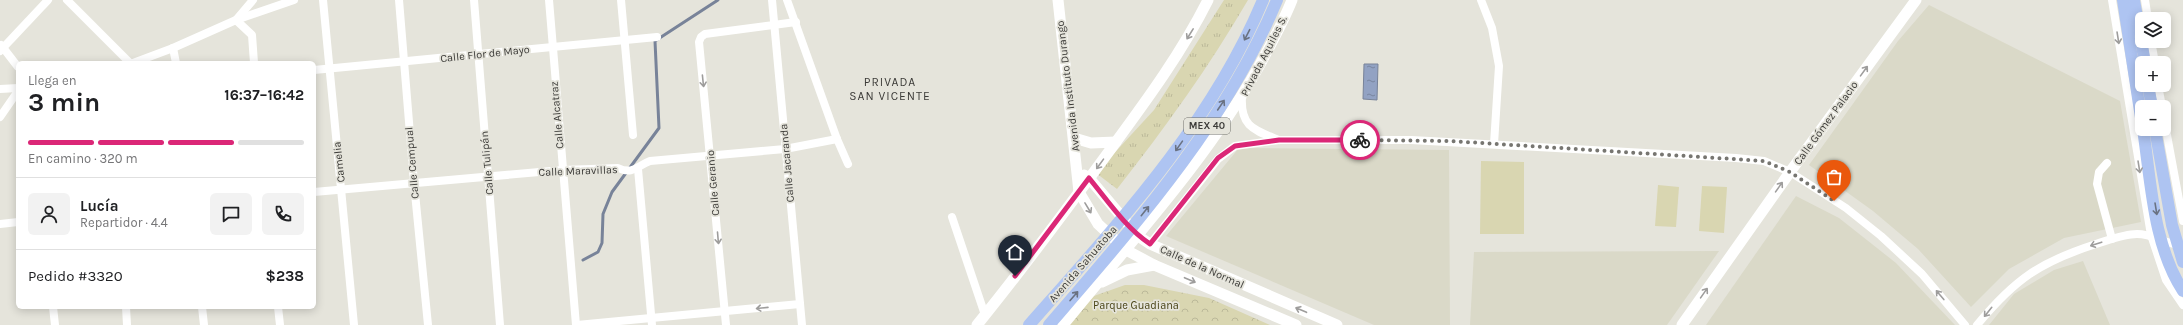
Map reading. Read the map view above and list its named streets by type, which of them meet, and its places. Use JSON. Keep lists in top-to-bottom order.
{
  "streets": {
    "main road": ["MEX 40", "Avenida Sahuatoba"],
    "street": [
      "Calle Flor de Mayo",
      "Privada Aquiles S.",
      "Avenida Instituto Durango",
      "Calle Alcatraz",
      "Calle Gómez Palacio",
      "Camelia",
      "Calle Cempual",
      "Calle Tulipán",
      "Calle Jacaranda",
      "Calle Maravillas",
      "Calle Geranio",
      "Calle de la Normal"
    ]
  },
  "crossings": [
    ["Calle Flor de Mayo", "Calle Alcatraz"],
    ["Calle Flor de Mayo", "Camelia"],
    ["Calle Flor de Mayo", "Calle Cempual"],
    ["Calle Flor de Mayo", "Calle Tulipán"],
    ["Avenida Instituto Durango", "Calle de la Normal"],
    ["Calle Alcatraz", "Calle Maravillas"],
    ["Camelia", "Calle Maravillas"],
    ["Calle Cempual", "Calle Maravillas"],
    ["Calle Tulipán", "Calle Maravillas"],
    ["Calle Jacaranda", "Calle Maravillas"],
    ["Calle Jacaranda", "Calle Geranio"],
    ["Calle Maravillas", "Calle Geranio"]
  ],
  "one_way": ["Calle Gómez Palacio", "Calle Geranio"],
  "districts": ["PRIVADA SAN VICENTE"],
  "parks": ["Parque Guadiana"],
  "page": {
    "map_buttons": ["+", "−"],
    "heading": ["3 min", "Llega en", "16:37–16:42"],
    "panel": [
      "Lucía",
      "Repartidor · 4.4",
      "Pedido #3320",
      "$238"
    ],
    "bar": "En camino · 320 m"
  }
}
